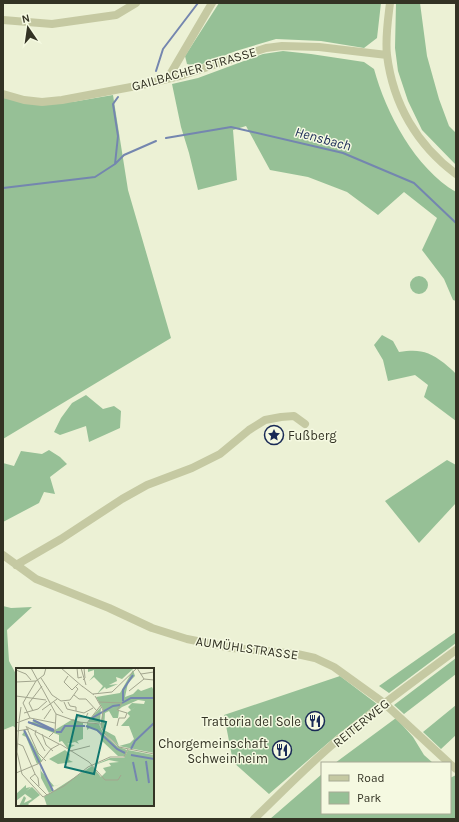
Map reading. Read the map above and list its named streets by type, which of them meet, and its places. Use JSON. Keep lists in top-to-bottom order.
{
  "streets": {
    "street": ["GAILBACHER STRASSE", "AUMÜHLSTRASSE", "REITERWEG"]
  },
  "crossings": [
    ["AUMÜHLSTRASSE", "REITERWEG"]
  ],
  "water": ["Hensbach"],
  "places": {
    "place": ["Fußberg"],
    "restaurant": ["Trattoria del Sole", "Chorgemeinschaft Schweinheim"]
  },
  "legend": ["Road", "Park"],
  "north": "top"
}
